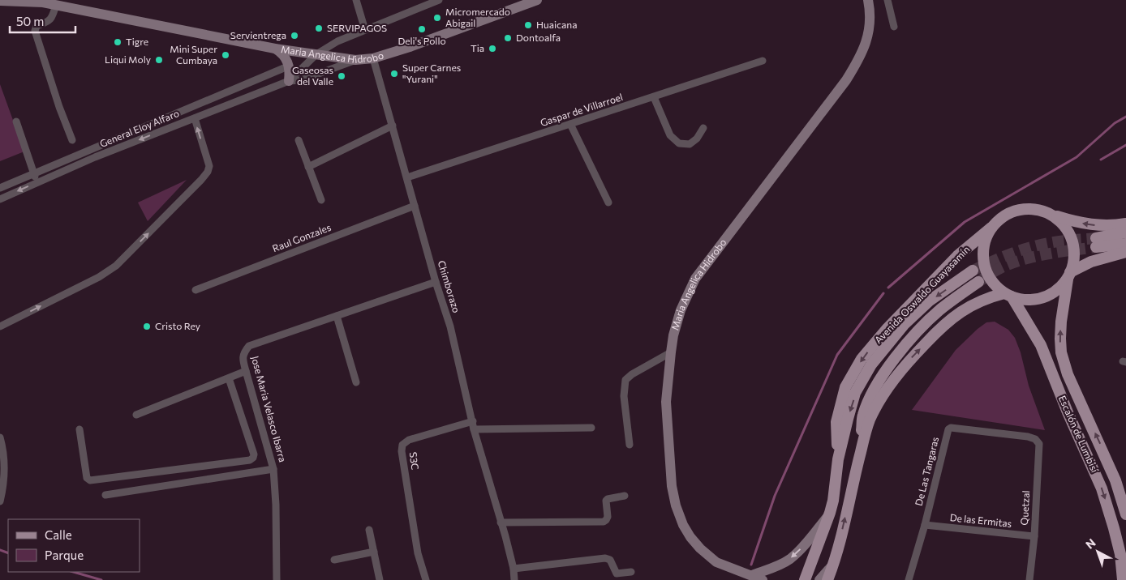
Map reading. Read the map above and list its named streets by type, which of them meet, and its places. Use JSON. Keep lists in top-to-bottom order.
{
  "streets": {
    "main road": ["Avenida Oswaldo Guayasamín", "Escalón de Lumbisí"],
    "street": [
      "Maria Angelica Hidrobo",
      "Gaspar de Villarroel",
      "General Eloy Alfaro",
      "Raul Gonzales",
      "Chimborazo",
      "Jose Maria Velasco Ibarra",
      "S3C",
      "De Las Tangaras",
      "Quetzal",
      "De las Ermitas"
    ]
  },
  "crossings": [
    ["Maria Angelica Hidrobo", "General Eloy Alfaro"],
    ["Maria Angelica Hidrobo", "Chimborazo"],
    ["Gaspar de Villarroel", "Chimborazo"],
    ["Raul Gonzales", "Chimborazo"],
    ["Chimborazo", "Jose Maria Velasco Ibarra"],
    ["Chimborazo", "S3C"],
    ["Avenida Oswaldo Guayasamín", "Escalón de Lumbisí"],
    ["De Las Tangaras", "Quetzal"],
    ["De Las Tangaras", "De las Ermitas"],
    ["Quetzal", "De las Ermitas"]
  ],
  "places": [
    "Micromercado Abigail",
    "Huaicana",
    "SERVIPAGOS",
    "Deli's Pollo",
    "Servientrega",
    "Dontoalfa",
    "Tigre",
    "Tia",
    "Mini Super Cumbaya",
    "Liqui Moly",
    "Super Carnes \"Yurani\"",
    "Gaseosas del Valle",
    "Cristo Rey"
  ],
  "legend": ["Calle", "Parque"],
  "scale_bar": "50 m",
  "north": "top left"
}
